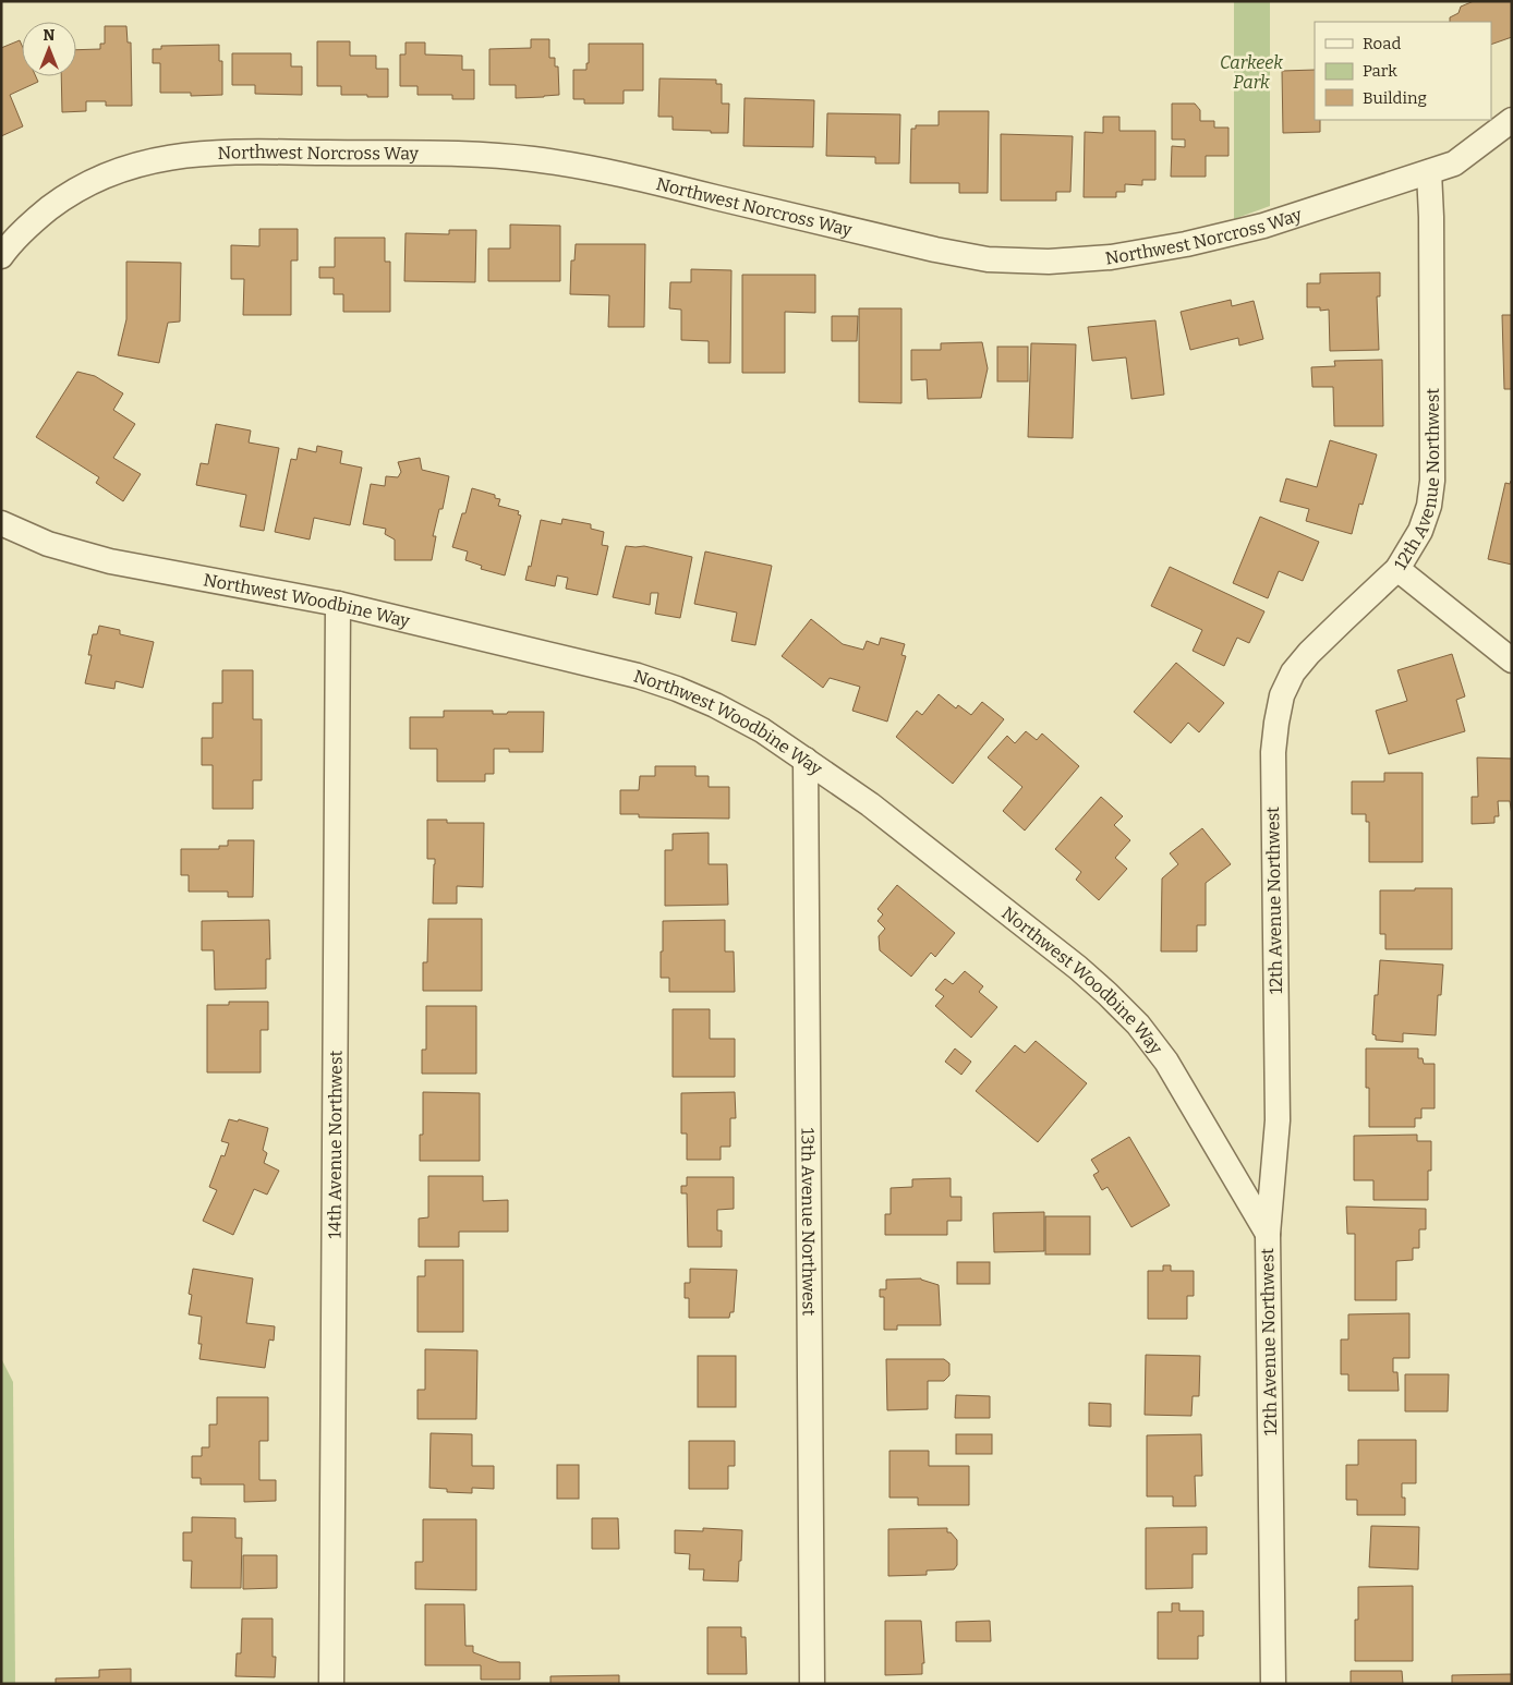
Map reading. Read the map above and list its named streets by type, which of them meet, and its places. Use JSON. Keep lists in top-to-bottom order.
{
  "streets": {
    "street": [
      "Northwest Norcross Way",
      "12th Avenue Northwest",
      "Northwest Woodbine Way",
      "14th Avenue Northwest",
      "13th Avenue Northwest"
    ]
  },
  "crossings": [
    ["Northwest Norcross Way", "12th Avenue Northwest"],
    ["12th Avenue Northwest", "Northwest Woodbine Way"],
    ["Northwest Woodbine Way", "14th Avenue Northwest"],
    ["Northwest Woodbine Way", "13th Avenue Northwest"]
  ],
  "parks": ["Carkeek Park"],
  "legend": ["Road", "Park", "Building"],
  "north": "top"
}
